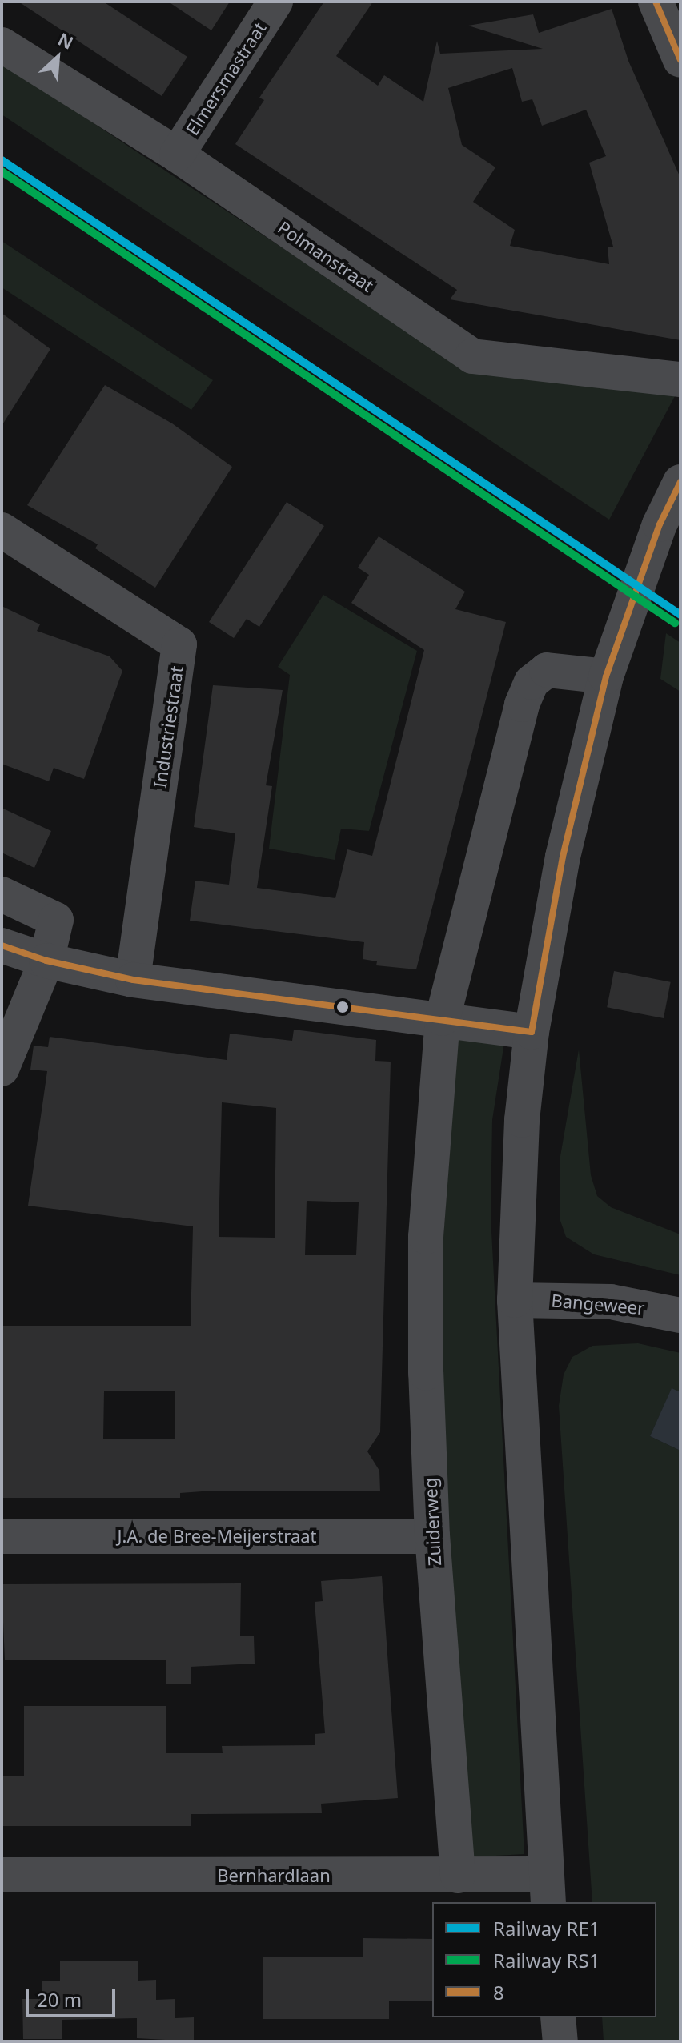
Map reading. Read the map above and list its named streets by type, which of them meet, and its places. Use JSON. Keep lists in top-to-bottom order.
{
  "streets": {
    "street": [
      "Elmersmastraat",
      "Polmanstraat",
      "Industriestraat",
      "Bangeweer",
      "Zuiderweg",
      "J.A. de Bree-Meijerstraat",
      "Bernhardlaan"
    ]
  },
  "crossings": [
    ["Elmersmastraat", "Polmanstraat"],
    ["Zuiderweg", "J.A. de Bree-Meijerstraat"],
    ["Zuiderweg", "Bernhardlaan"]
  ],
  "lines": ["transit line 8", "rail line RE1", "rail line RS1"],
  "legend": ["Railway RE1", "Railway RS1", "8"],
  "scale_bar": "20 m",
  "north": "top right"
}
